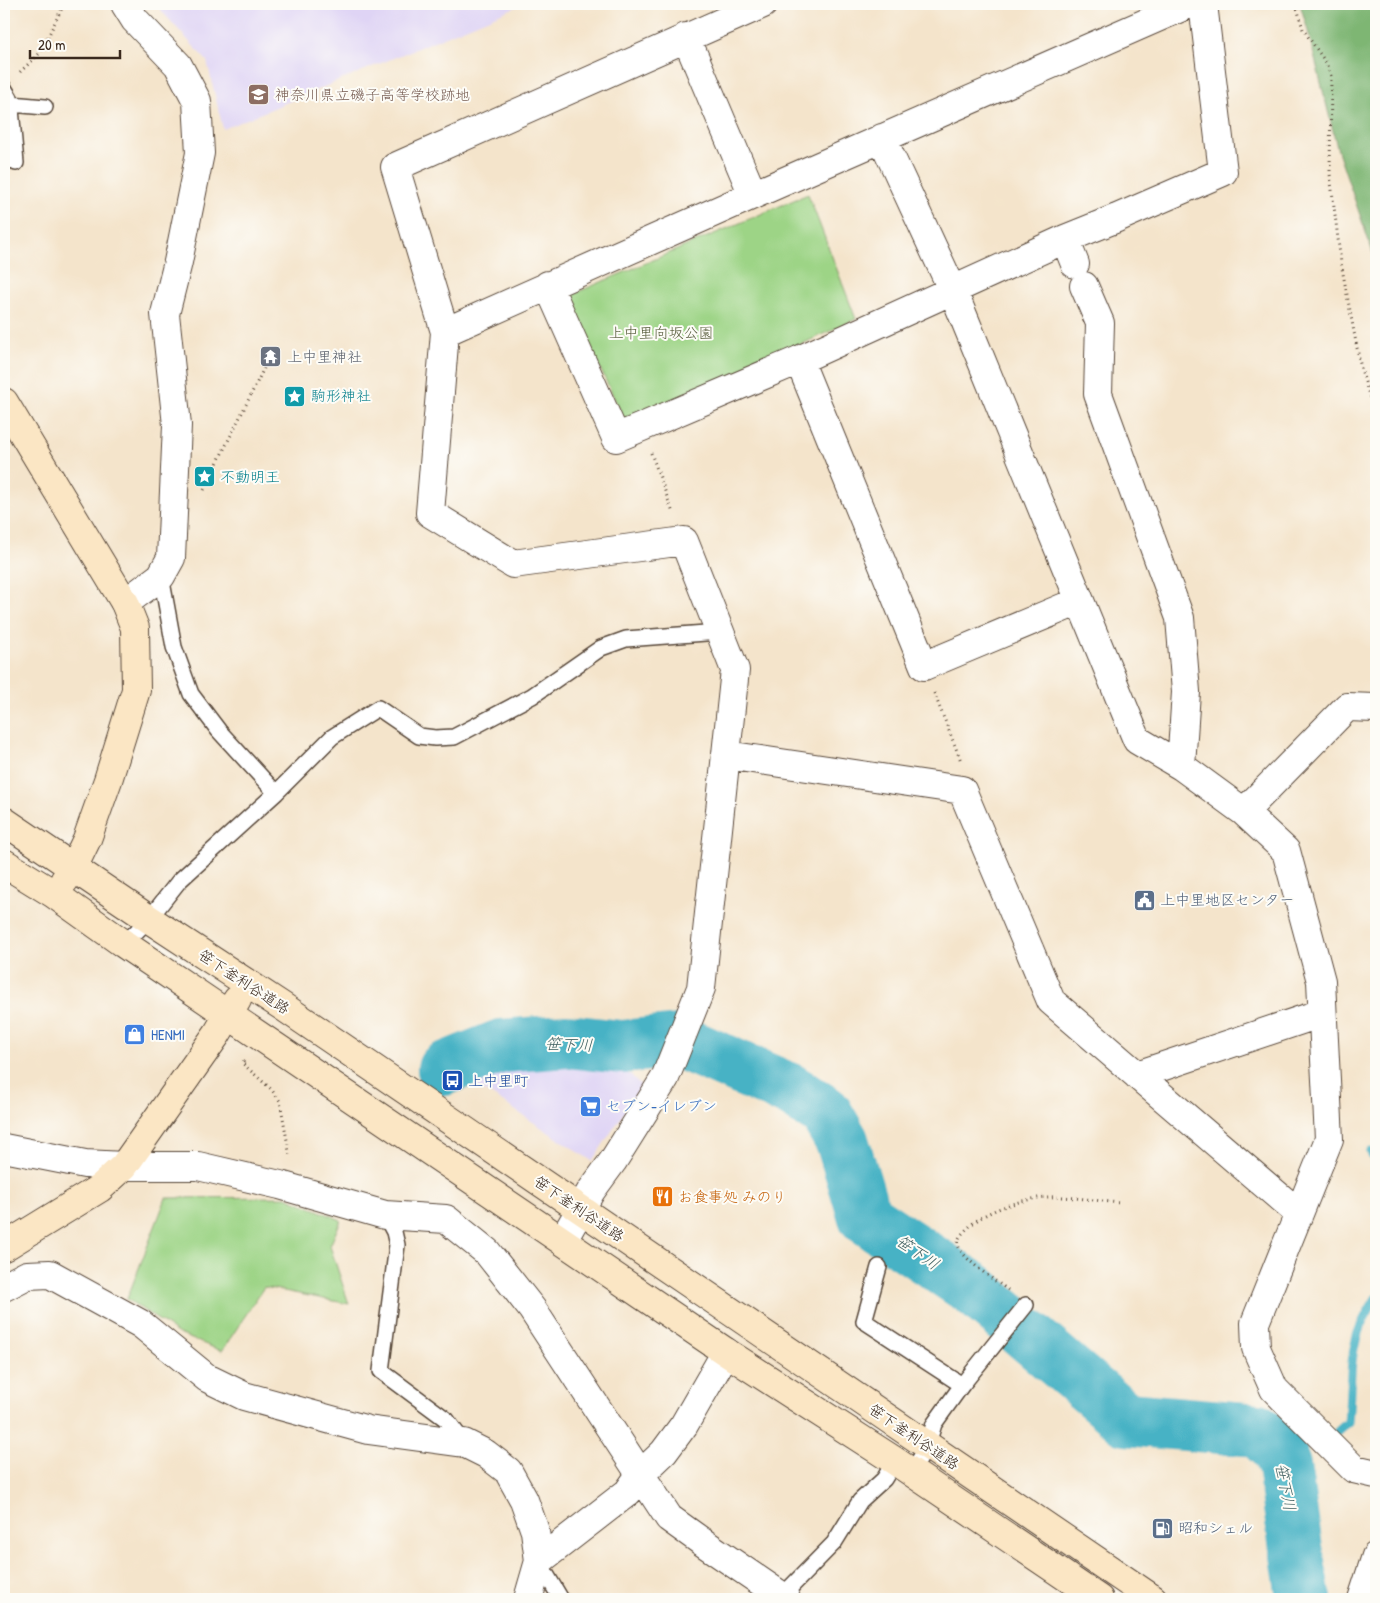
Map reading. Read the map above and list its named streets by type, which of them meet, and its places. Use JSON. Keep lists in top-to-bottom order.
{
  "streets": {
    "street": ["笹下釜利谷道路"]
  },
  "water": ["笹下川"],
  "parks": ["上中里向坂公園"],
  "places": {
    "school or university": ["神奈川県立磯子高等学校跡地"],
    "temple": ["上中里神社"],
    "place": ["駒形神社", "不動明王"],
    "public building": ["上中里地区センター"],
    "shop": ["HENMI"],
    "bus stop": ["上中里町"],
    "supermarket": ["セブン-イレブン"],
    "restaurant": ["お食事処 みのり"],
    "fuel station": ["昭和シェル"]
  },
  "scale_bar": "20 m"
}
